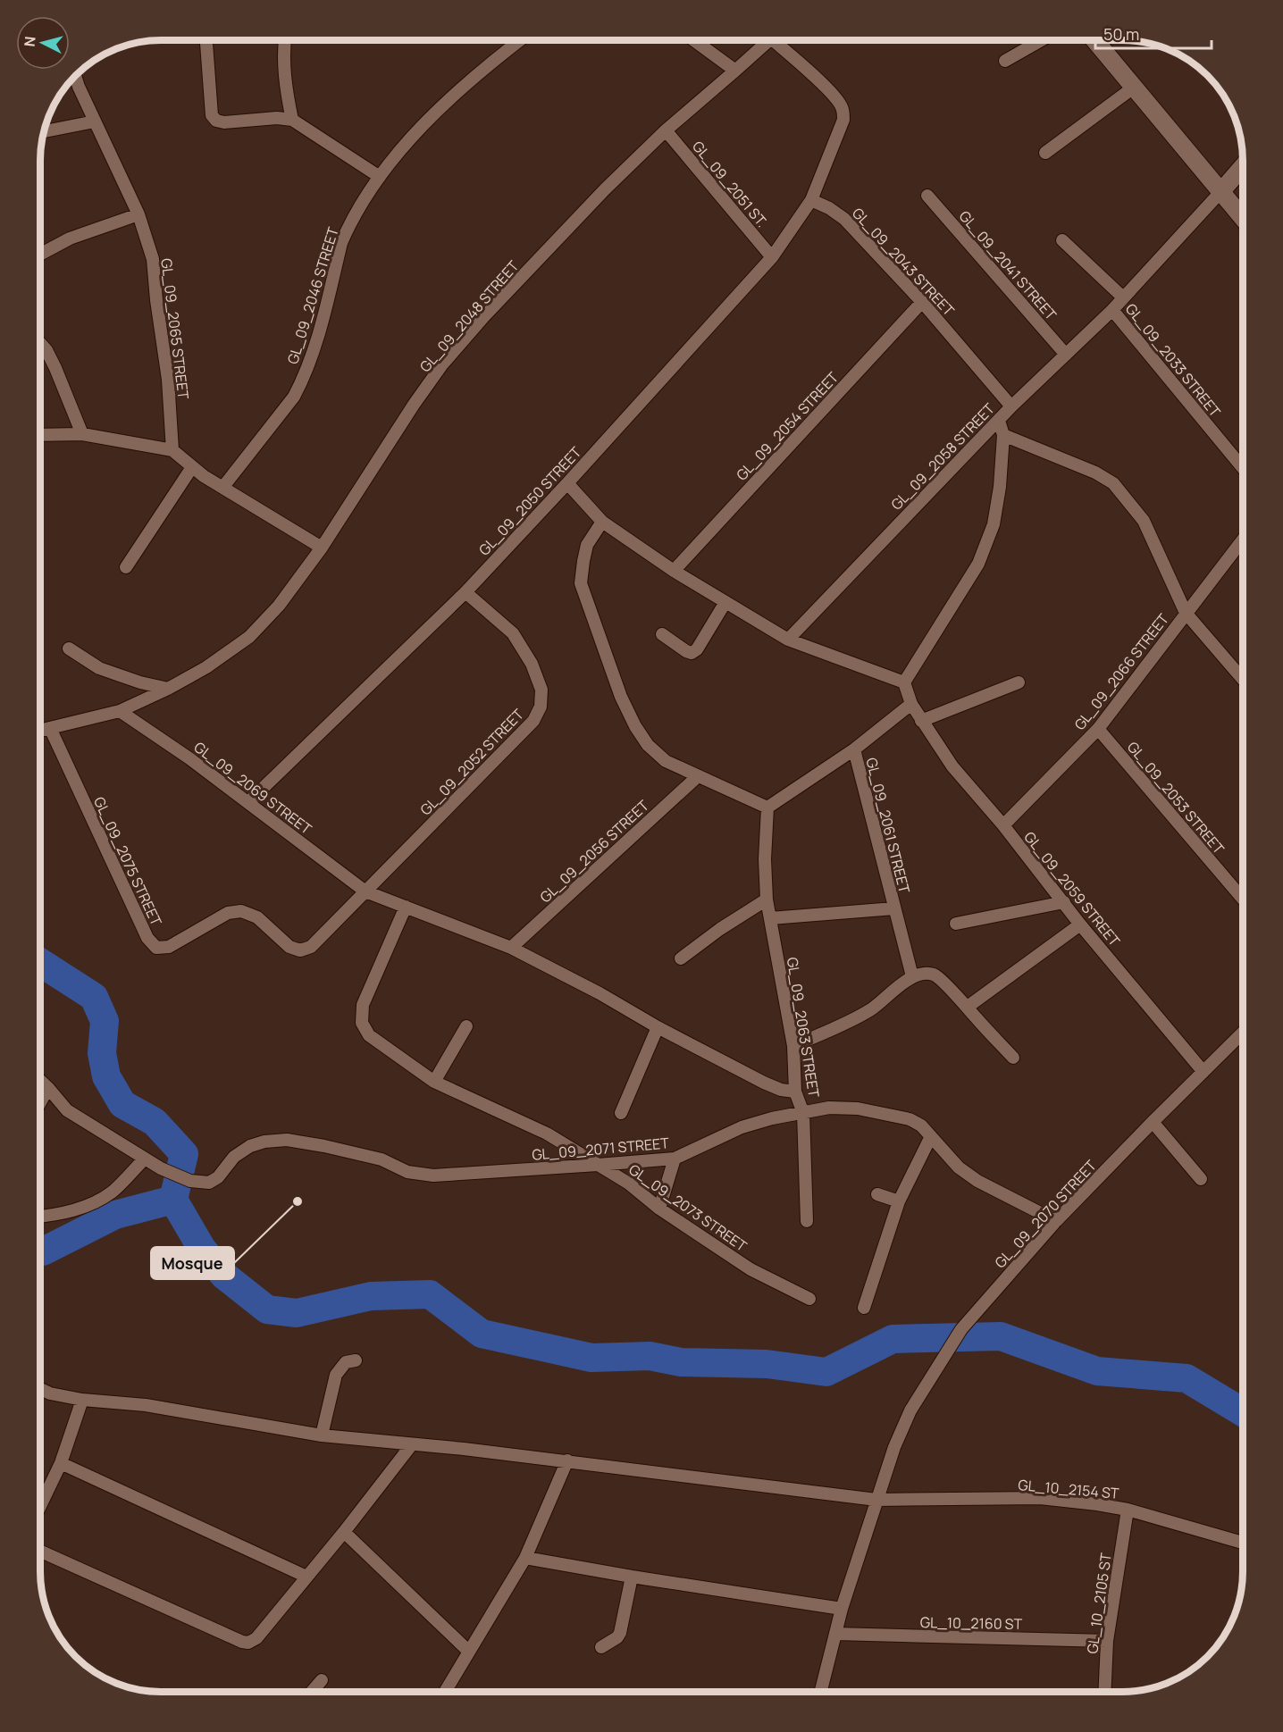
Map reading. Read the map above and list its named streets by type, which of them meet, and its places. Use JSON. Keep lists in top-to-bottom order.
{
  "streets": {
    "street": [
      "GL_09_2051 ST.",
      "GL_09_2043 STREET",
      "GL_09_2041 STREET",
      "GL_09_2046 STREET",
      "GL_09_2048 STREET",
      "GL_09_2065 STREET",
      "GL_09_2033 STREET",
      "GL_09_2054 STREET",
      "GL_09_2058 STREET",
      "GL_09_2050 STREET",
      "GL_09_2066 STREET",
      "GL_09_2052 STREET",
      "GL_09_2069 STREET",
      "GL_09_2053 STREET",
      "GL_09_2061 STREET",
      "GL_09_2056 STREET",
      "GL_09_2075 STREET",
      "GL_09_2059 STREET",
      "GL_09_2063 STREET",
      "GL_09_2071 STREET",
      "GL_09_2073 STREET",
      "GL_09_2070 STREET",
      "GL_10_2154 ST",
      "GL_10_2105 ST",
      "GL_10_2160 ST"
    ]
  },
  "crossings": [
    ["GL_09_2051 ST.", "GL_09_2048 STREET"],
    ["GL_09_2051 ST.", "GL_09_2050 STREET"],
    ["GL_09_2043 STREET", "GL_09_2054 STREET"],
    ["GL_09_2043 STREET", "GL_09_2058 STREET"],
    ["GL_09_2043 STREET", "GL_09_2050 STREET"],
    ["GL_09_2041 STREET", "GL_09_2058 STREET"],
    ["GL_09_2048 STREET", "GL_09_2069 STREET"],
    ["GL_09_2048 STREET", "GL_09_2075 STREET"],
    ["GL_09_2033 STREET", "GL_09_2058 STREET"],
    ["GL_09_2050 STREET", "GL_09_2052 STREET"],
    ["GL_09_2050 STREET", "GL_09_2069 STREET"],
    ["GL_09_2066 STREET", "GL_09_2053 STREET"],
    ["GL_09_2066 STREET", "GL_09_2059 STREET"],
    ["GL_09_2052 STREET", "GL_09_2069 STREET"],
    ["GL_09_2052 STREET", "GL_09_2075 STREET"],
    ["GL_09_2069 STREET", "GL_09_2056 STREET"],
    ["GL_09_2069 STREET", "GL_09_2075 STREET"],
    ["GL_09_2069 STREET", "GL_09_2063 STREET"],
    ["GL_09_2069 STREET", "GL_09_2073 STREET"],
    ["GL_09_2061 STREET", "GL_09_2063 STREET"],
    ["GL_09_2059 STREET", "GL_09_2070 STREET"],
    ["GL_09_2063 STREET", "GL_09_2071 STREET"],
    ["GL_09_2071 STREET", "GL_09_2073 STREET"],
    ["GL_09_2071 STREET", "GL_09_2070 STREET"],
    ["GL_09_2070 STREET", "GL_10_2154 ST"],
    ["GL_09_2070 STREET", "GL_10_2160 ST"],
    ["GL_10_2154 ST", "GL_10_2105 ST"],
    ["GL_10_2105 ST", "GL_10_2160 ST"]
  ],
  "places": ["Mosque"],
  "scale_bar": "50 m",
  "north": "left"
}
